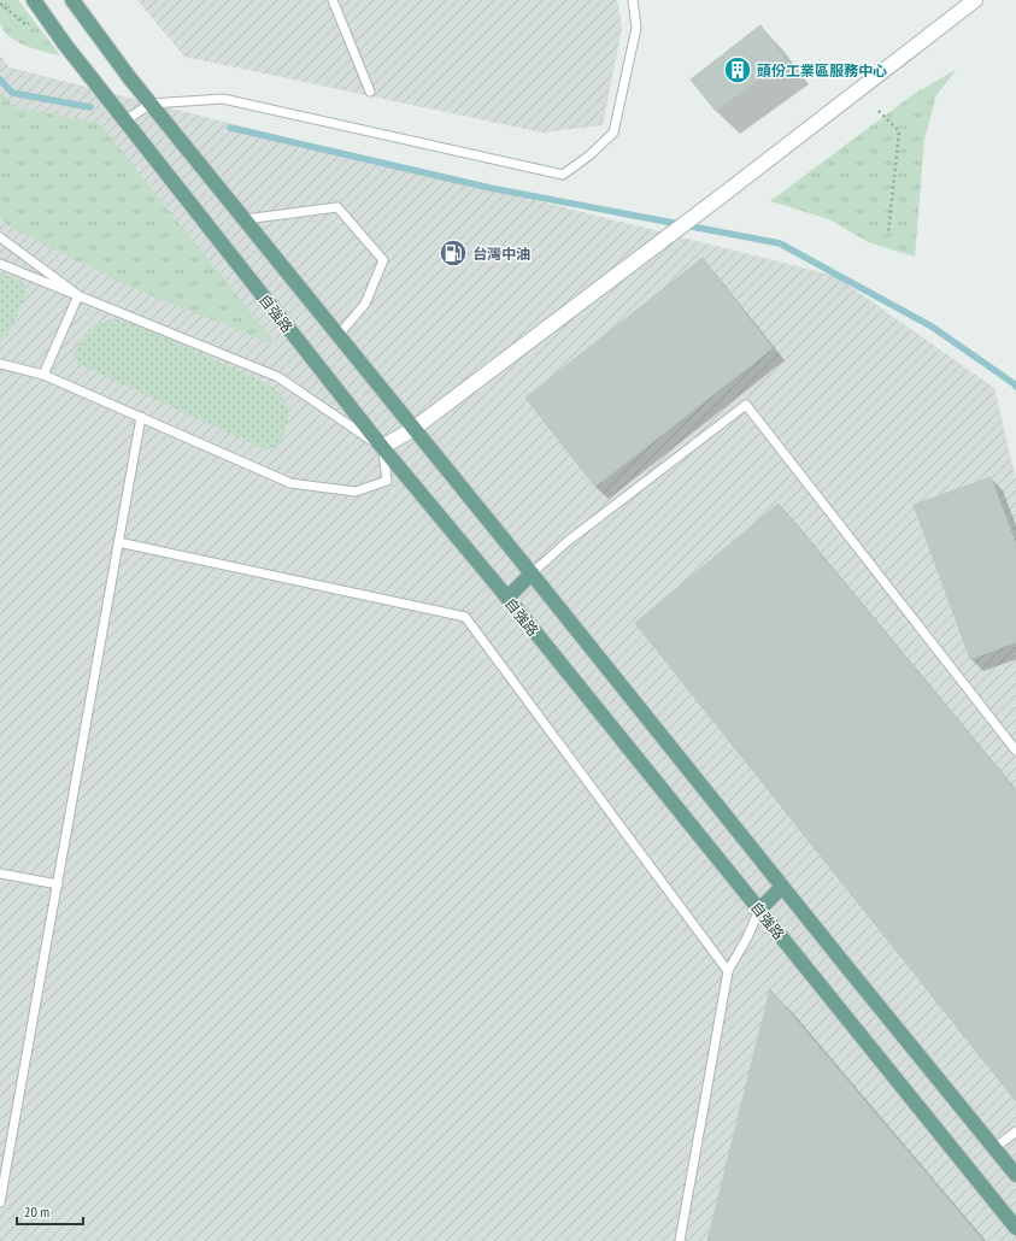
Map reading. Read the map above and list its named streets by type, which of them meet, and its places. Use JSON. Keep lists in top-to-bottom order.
{
  "streets": {
    "main road": ["自強路"]
  },
  "places": {
    "building": ["頭份工業區服務中心"],
    "fuel station": ["台灣中油"]
  },
  "scale_bar": "20 m"
}
